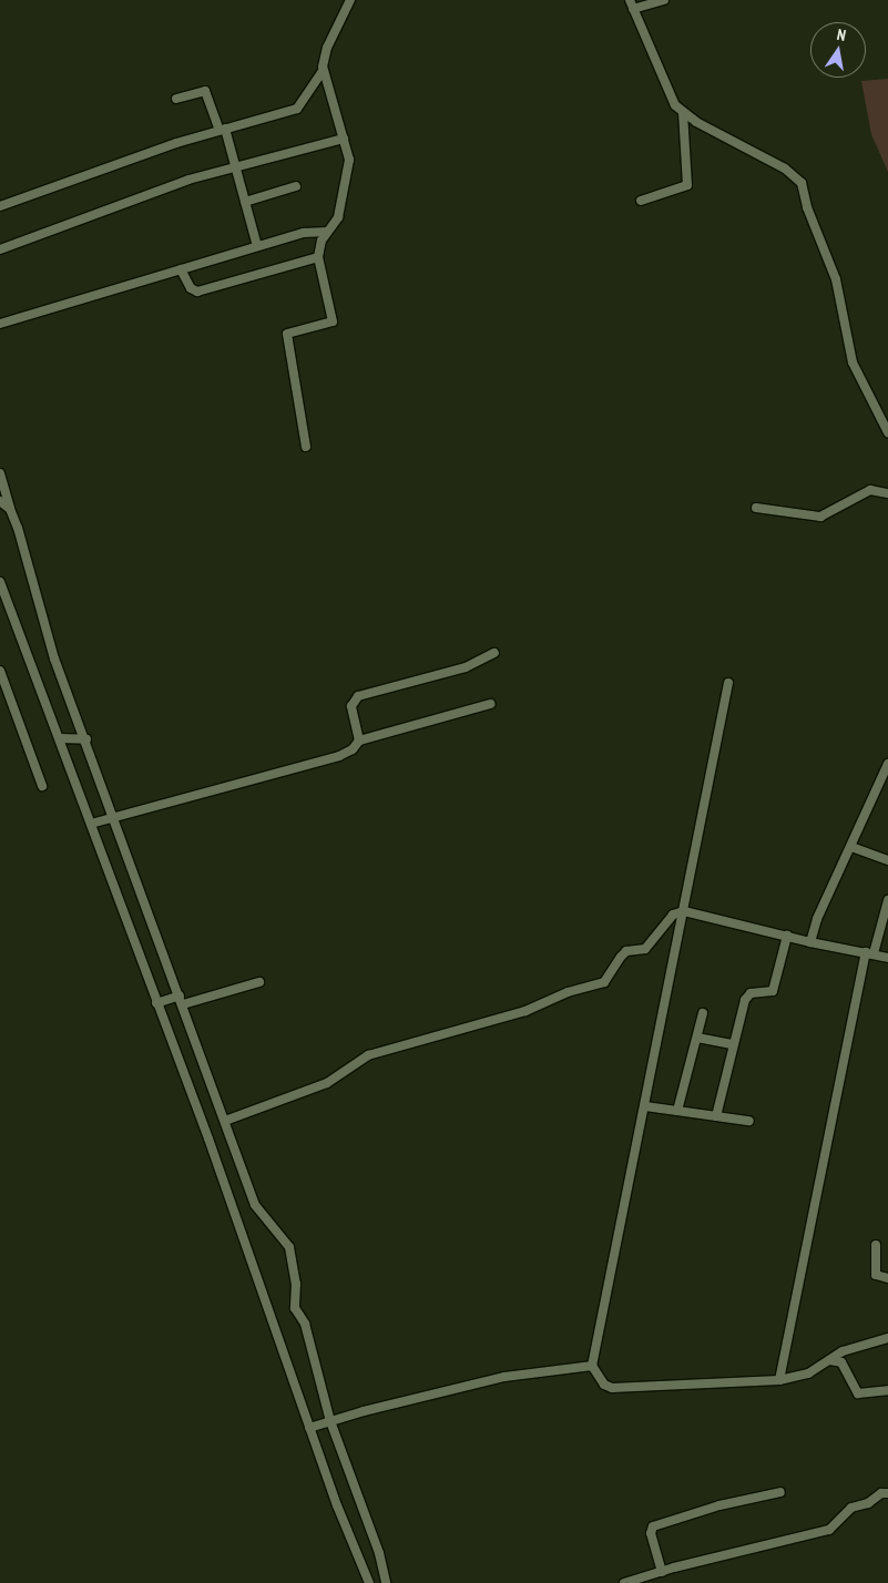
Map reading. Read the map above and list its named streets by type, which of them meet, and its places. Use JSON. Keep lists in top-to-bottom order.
{
  "north": "top"
}
